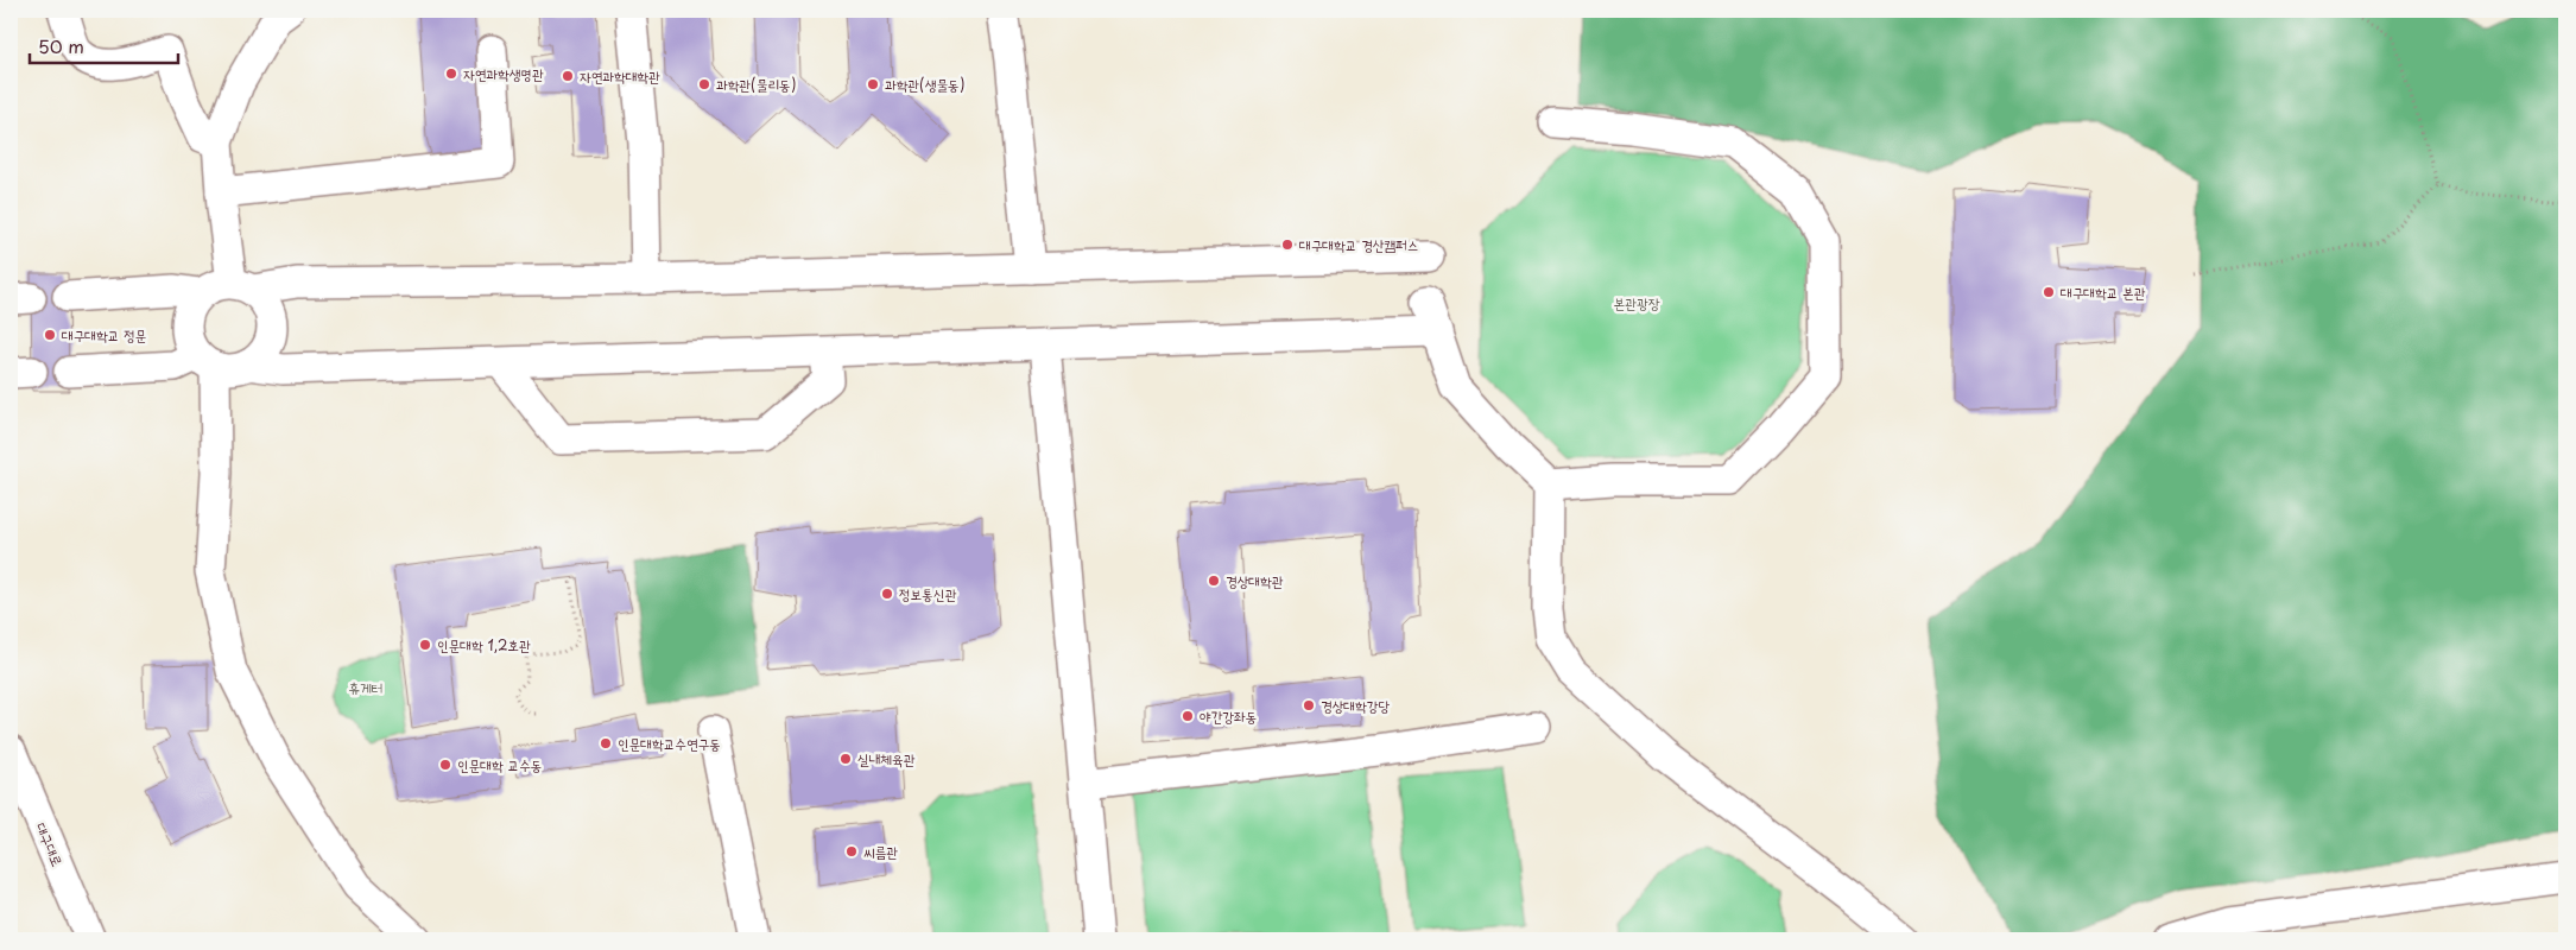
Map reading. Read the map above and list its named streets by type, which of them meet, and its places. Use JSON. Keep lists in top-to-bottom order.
{
  "streets": {
    "street": ["대구대로"]
  },
  "parks": ["본관광장", "휴게터"],
  "places": [
    "자연과학생명관",
    "자연과학대학관",
    "과학관(물리동)",
    "과학관(생물동)",
    "대구대학교 경산캠퍼스",
    "대구대학교 본관",
    "대구대학교 정문",
    "경상대학관",
    "정보통신관",
    "인문대학 1,2호관",
    "경상대학강당",
    "야간강좌동",
    "인문대학교수연구동",
    "실내체육관",
    "인문대학 교수동",
    "씨름관"
  ],
  "scale_bar": "50 m"
}
